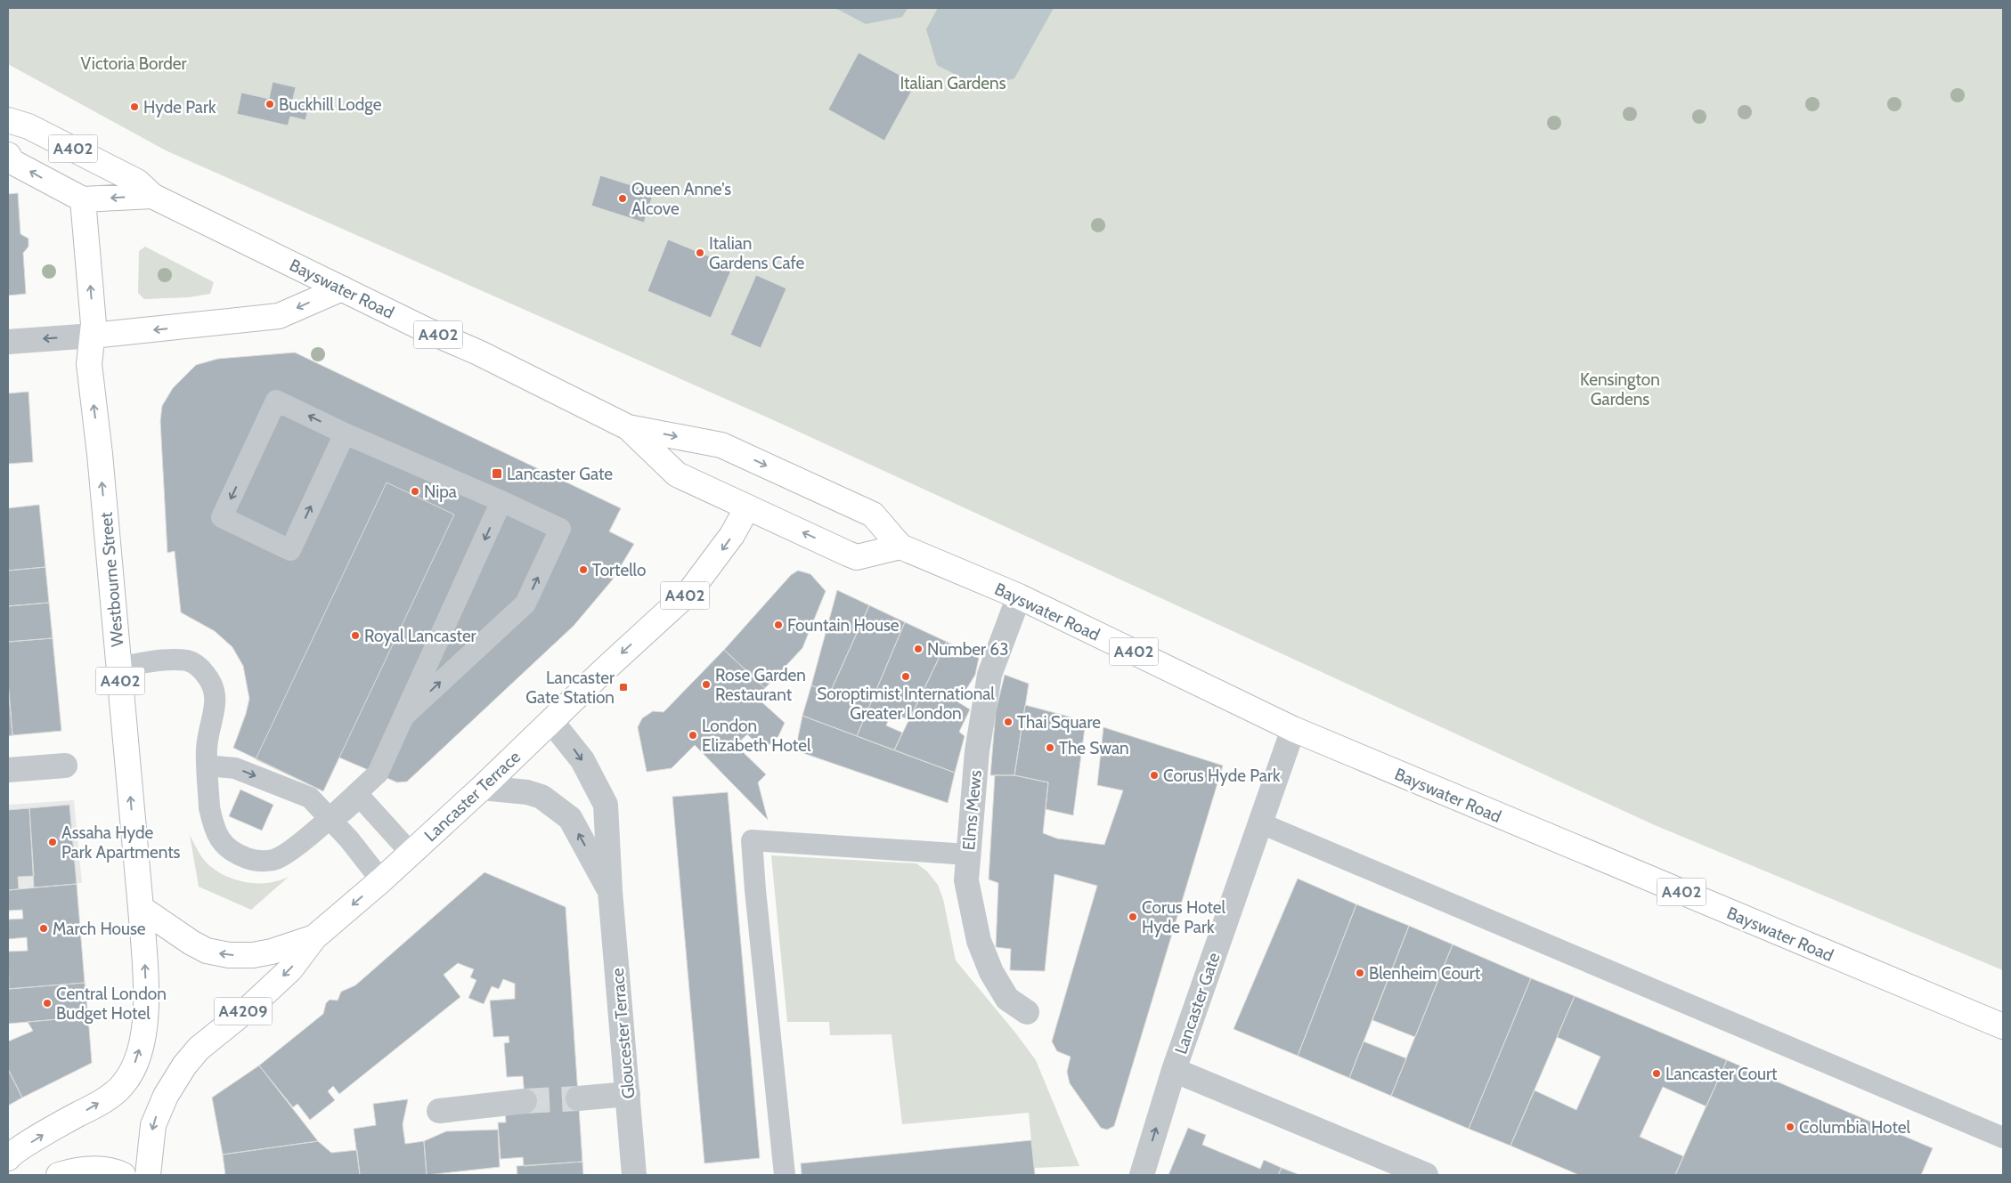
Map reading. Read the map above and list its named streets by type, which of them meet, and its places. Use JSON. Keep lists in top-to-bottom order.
{
  "streets": {
    "main road": [
      "A402",
      "Bayswater Road",
      "Westbourne Street",
      "Lancaster Terrace",
      "A4209"
    ],
    "street": ["Elms Mews", "Lancaster Gate", "Gloucester Terrace"]
  },
  "crossings": [
    ["A402", "Bayswater Road"],
    ["A402", "Westbourne Street"],
    ["Bayswater Road", "Westbourne Street"],
    ["Bayswater Road", "Lancaster Terrace"],
    ["Bayswater Road", "Elms Mews"],
    ["Bayswater Road", "Lancaster Gate"],
    ["Westbourne Street", "Lancaster Terrace"],
    ["Lancaster Terrace", "A4209"],
    ["Lancaster Terrace", "Gloucester Terrace"]
  ],
  "one_way": ["Westbourne Street", "Lancaster Terrace"],
  "parks": ["Victoria Border", "Italian Gardens", "Kensington Gardens"],
  "places": {
    "other": [
      "Buckhill Lodge",
      "Hyde Park",
      "Queen Anne's Alcove",
      "Italian Gardens Cafe",
      "Nipa",
      "Tortello",
      "Fountain House",
      "Royal Lancaster",
      "Number 63",
      "Soroptimist International Greater London",
      "Rose Garden Restaurant",
      "Thai Square",
      "London Elizabeth Hotel",
      "The Swan",
      "Corus Hyde Park",
      "Assaha Hyde Park Apartments",
      "Corus Hotel Hyde Park",
      "March House",
      "Blenheim Court",
      "Central London Budget Hotel",
      "Lancaster Court",
      "Columbia Hotel"
    ],
    "transit": ["Lancaster Gate", "Lancaster Gate Station"]
  }
}
